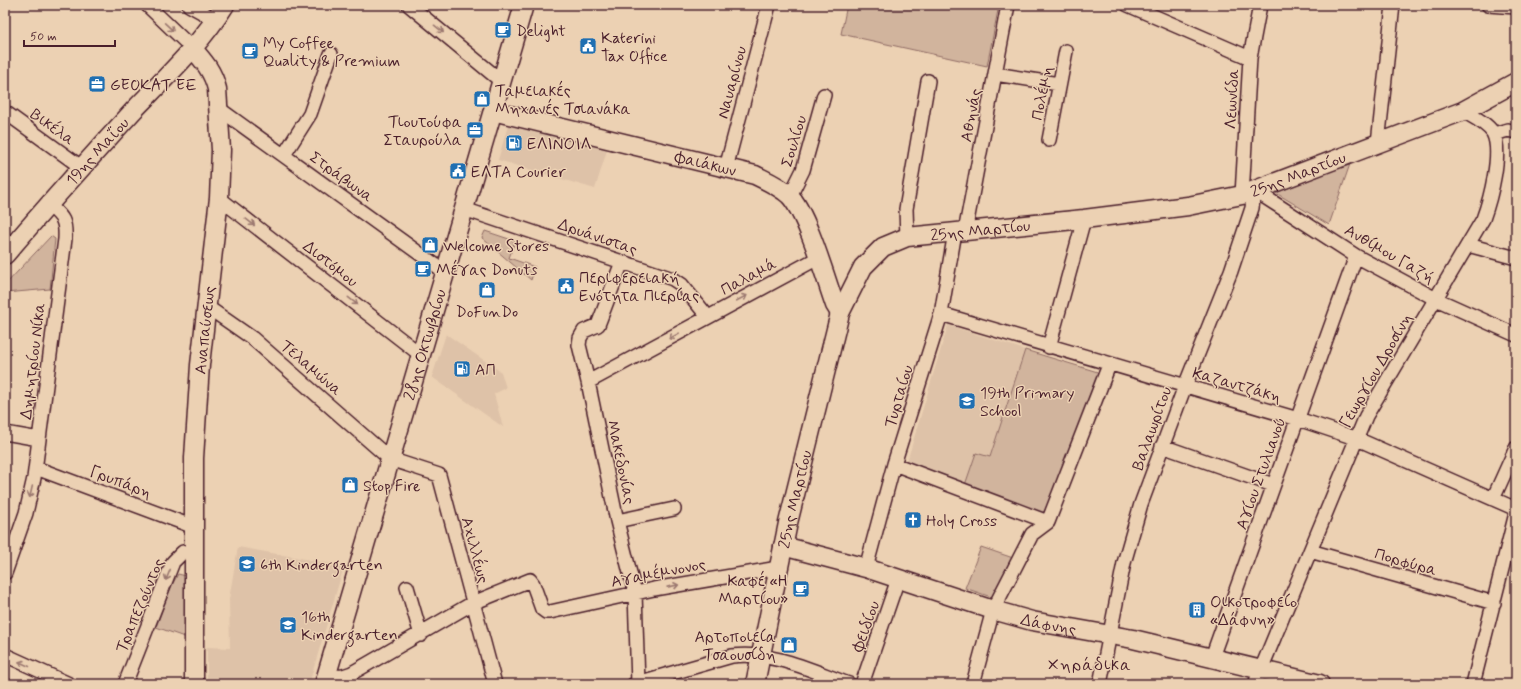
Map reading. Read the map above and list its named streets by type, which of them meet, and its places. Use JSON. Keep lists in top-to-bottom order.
{
  "streets": {
    "street": [
      "Ναυαρίνου",
      "Πολέμη",
      "Λεωνίδα",
      "Αθηνάς",
      "Βικέλα",
      "Σουλίου",
      "19ης Μαΐου",
      "Φαιάκων",
      "25ης Μαρτίου",
      "Στράβωνα",
      "Δρυάνιστας",
      "Ανθίμου Γαζή",
      "Διστόμου",
      "Παλαμά",
      "Αναπαύσεως",
      "28ης Οκτωβρίου",
      "Δημητρίου Νίκα",
      "Τελαμώνα",
      "Γεωργίου Δροσίνη",
      "Καζαντζάκη",
      "Τυρταίου",
      "Βαλαωρίτου",
      "Μακεδονίας",
      "Αγίου Στυλιανού",
      "Γρυπάρη",
      "Αχιλλέως",
      "Πορφύρα",
      "Αγαμέμνονος",
      "Τραπεζούντος",
      "Δάφνης",
      "Φειδίου"
    ]
  },
  "crossings": [
    ["Ναυαρίνου", "Φαιάκων"],
    ["Λεωνίδα", "25ης Μαρτίου"],
    ["Λεωνίδα", "Ανθίμου Γαζή"],
    ["Λεωνίδα", "Βαλαωρίτου"],
    ["Αθηνάς", "25ης Μαρτίου"],
    ["Αθηνάς", "Τυρταίου"],
    ["Βικέλα", "19ης Μαΐου"],
    ["Σουλίου", "Φαιάκων"],
    ["19ης Μαΐου", "Αναπαύσεως"],
    ["19ης Μαΐου", "Δημητρίου Νίκα"],
    ["Φαιάκων", "25ης Μαρτίου"],
    ["Φαιάκων", "Παλαμά"],
    ["Φαιάκων", "28ης Οκτωβρίου"],
    ["25ης Μαρτίου", "Ανθίμου Γαζή"],
    ["25ης Μαρτίου", "Τυρταίου"],
    ["25ης Μαρτίου", "Βαλαωρίτου"],
    ["25ης Μαρτίου", "Αγαμέμνονος"],
    ["25ης Μαρτίου", "Δάφνης"],
    ["Στράβωνα", "Αναπαύσεως"],
    ["Στράβωνα", "28ης Οκτωβρίου"],
    ["Δρυάνιστας", "Παλαμά"],
    ["Δρυάνιστας", "28ης Οκτωβρίου"],
    ["Δρυάνιστας", "Μακεδονίας"],
    ["Ανθίμου Γαζή", "Γεωργίου Δροσίνη"],
    ["Ανθίμου Γαζή", "Βαλαωρίτου"],
    ["Ανθίμου Γαζή", "Αγίου Στυλιανού"],
    ["Διστόμου", "Αναπαύσεως"],
    ["Διστόμου", "28ης Οκτωβρίου"],
    ["Παλαμά", "Μακεδονίας"],
    ["Αναπαύσεως", "Τελαμώνα"],
    ["Αναπαύσεως", "Γρυπάρη"],
    ["Αναπαύσεως", "Τραπεζούντος"],
    ["28ης Οκτωβρίου", "Τελαμώνα"],
    ["28ης Οκτωβρίου", "Αχιλλέως"],
    ["Δημητρίου Νίκα", "Γρυπάρη"],
    ["Τελαμώνα", "Αχιλλέως"],
    ["Γεωργίου Δροσίνη", "Καζαντζάκη"],
    ["Γεωργίου Δροσίνη", "Πορφύρα"],
    ["Γεωργίου Δροσίνη", "Δάφνης"],
    ["Καζαντζάκη", "Τυρταίου"],
    ["Καζαντζάκη", "Βαλαωρίτου"],
    ["Καζαντζάκη", "Αγίου Στυλιανού"],
    ["Τυρταίου", "Δάφνης"],
    ["Βαλαωρίτου", "Δάφνης"],
    ["Μακεδονίας", "Αγαμέμνονος"],
    ["Αγίου Στυλιανού", "Δάφνης"],
    ["Αχιλλέως", "Αγαμέμνονος"],
    ["Δάφνης", "Φειδίου"]
  ],
  "one_way": ["Διστόμου", "Τραπεζούντος"],
  "districts": ["Χηράδικα"],
  "places": {
    "cafe": [
      "Delight",
      "My Coffee Quality & Premium",
      "Μέγας Donuts",
      "Καφέ «Η Μαρτίου»"
    ],
    "public building": ["Katerini Tax Office", "ΕΛΤΑ Courier", "Περιφερειακή Ενότητα Πιερίας"],
    "office": ["GEOKAT EE", "Τιουτούφα Σταυρούλα"],
    "shop": [
      "Ταμειακές Μηχανές Τσιανάκα",
      "Welcome Stores",
      "DoFunDo",
      "Stop Fire",
      "Αρτοποιεία Τσαουσίδη"
    ],
    "fuel station": ["ΕΛΙΝΟΙΛ", "ΑΠ"],
    "school or university": ["19th Primary School", "6th Kindergarten", "16th Kindergarten"],
    "church": ["Holy Cross"],
    "building": ["Οικοτροφείο «Δάφνη»"]
  },
  "scale_bar": "50 m"
}
